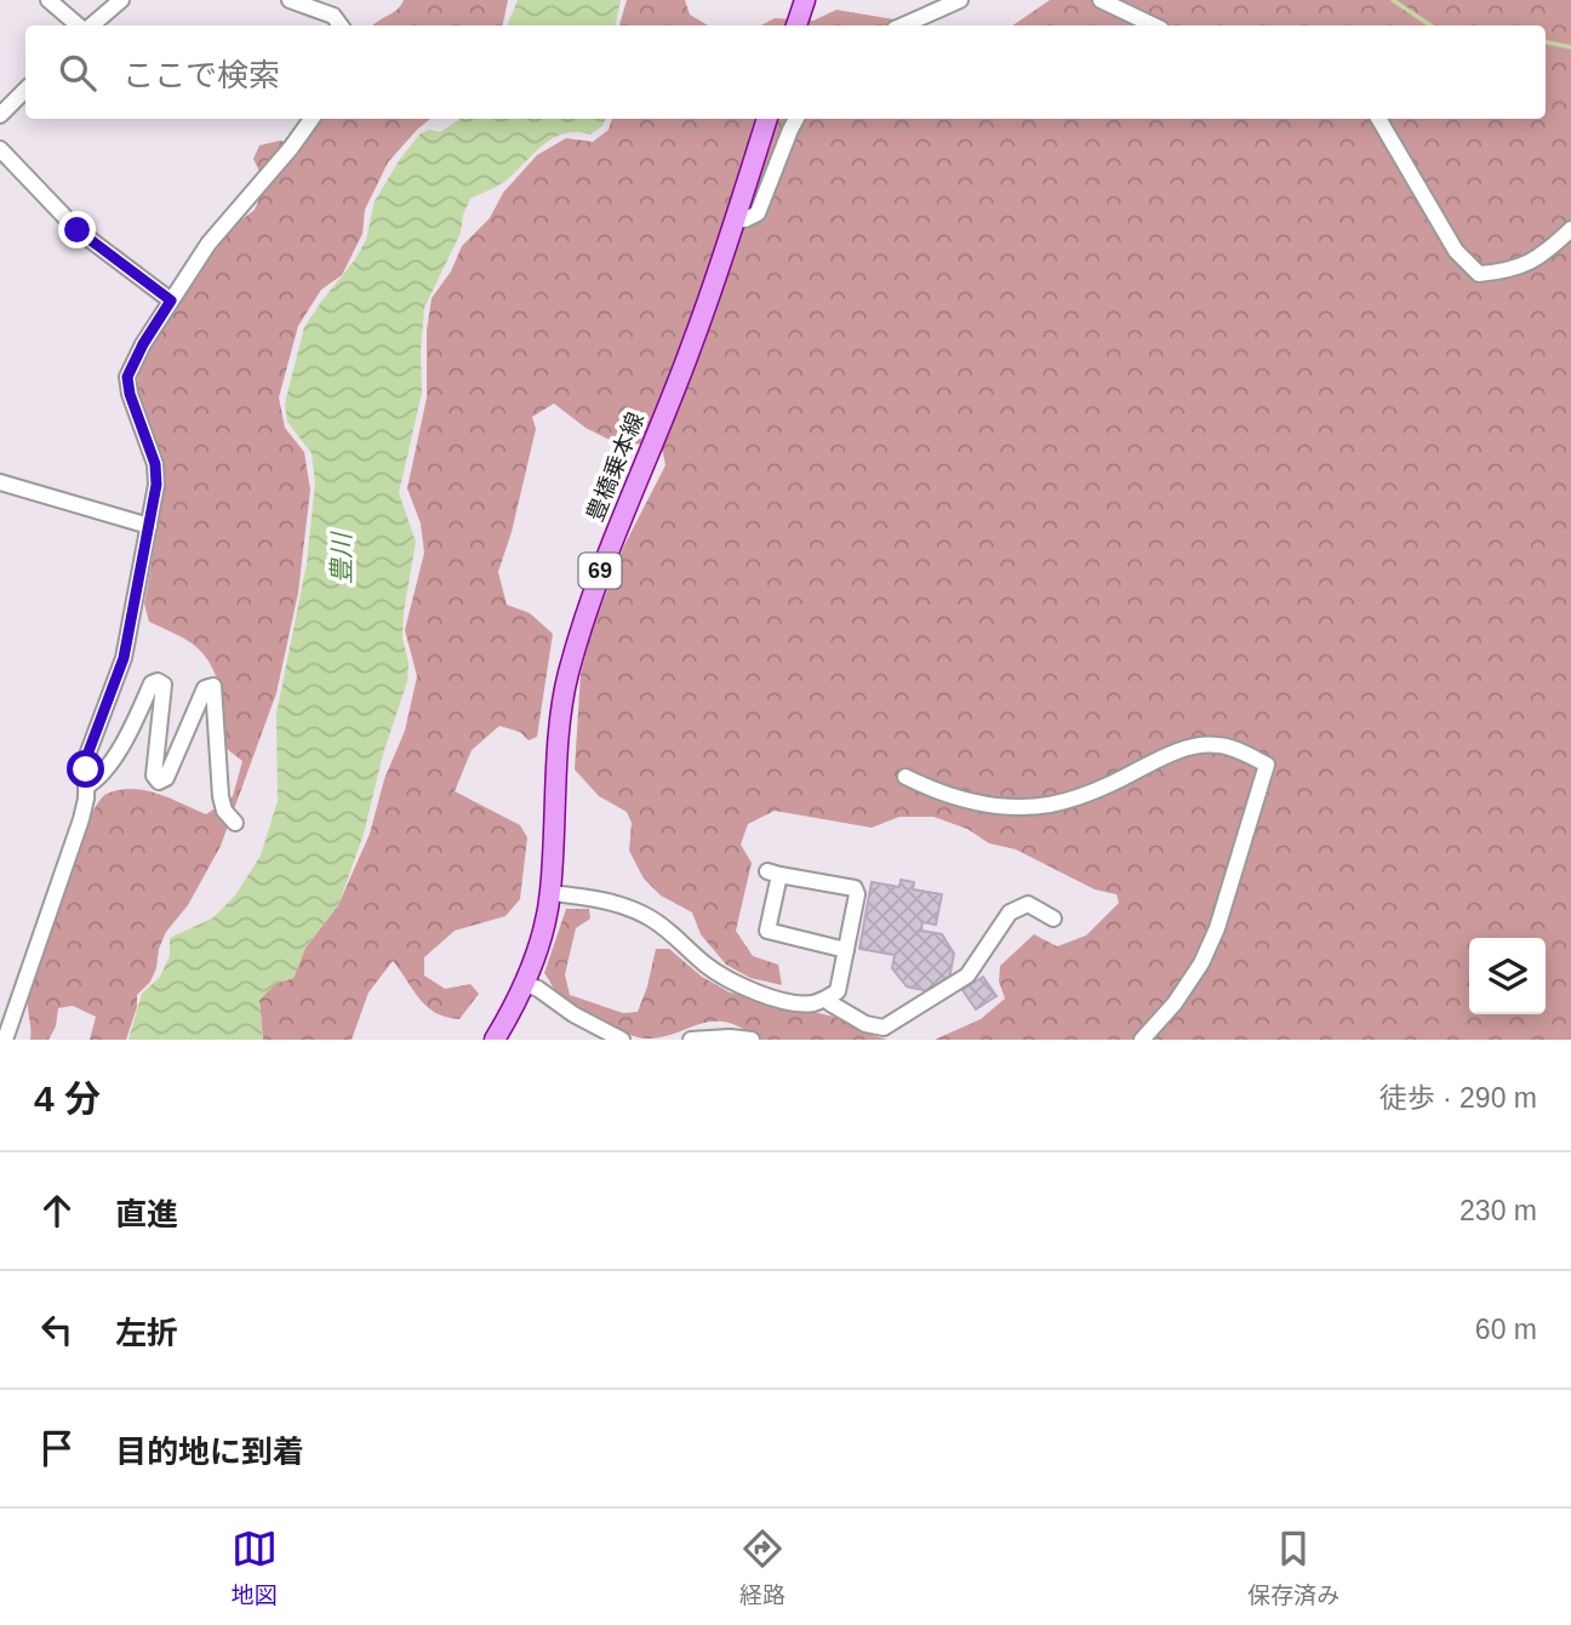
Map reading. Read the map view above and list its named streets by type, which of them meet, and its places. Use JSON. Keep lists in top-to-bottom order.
{
  "streets": {
    "main road": ["豊橋乗本線", "69"]
  },
  "water": ["豊川"],
  "page": {
    "search": "ここで検索",
    "heading": ["4 分", "徒歩 · 290 m"],
    "list": [
      ["直進", "230 m"],
      ["左折", "60 m"],
      "目的地に到着"
    ],
    "nav": ["地図", "経路", "保存済み"]
  }
}
